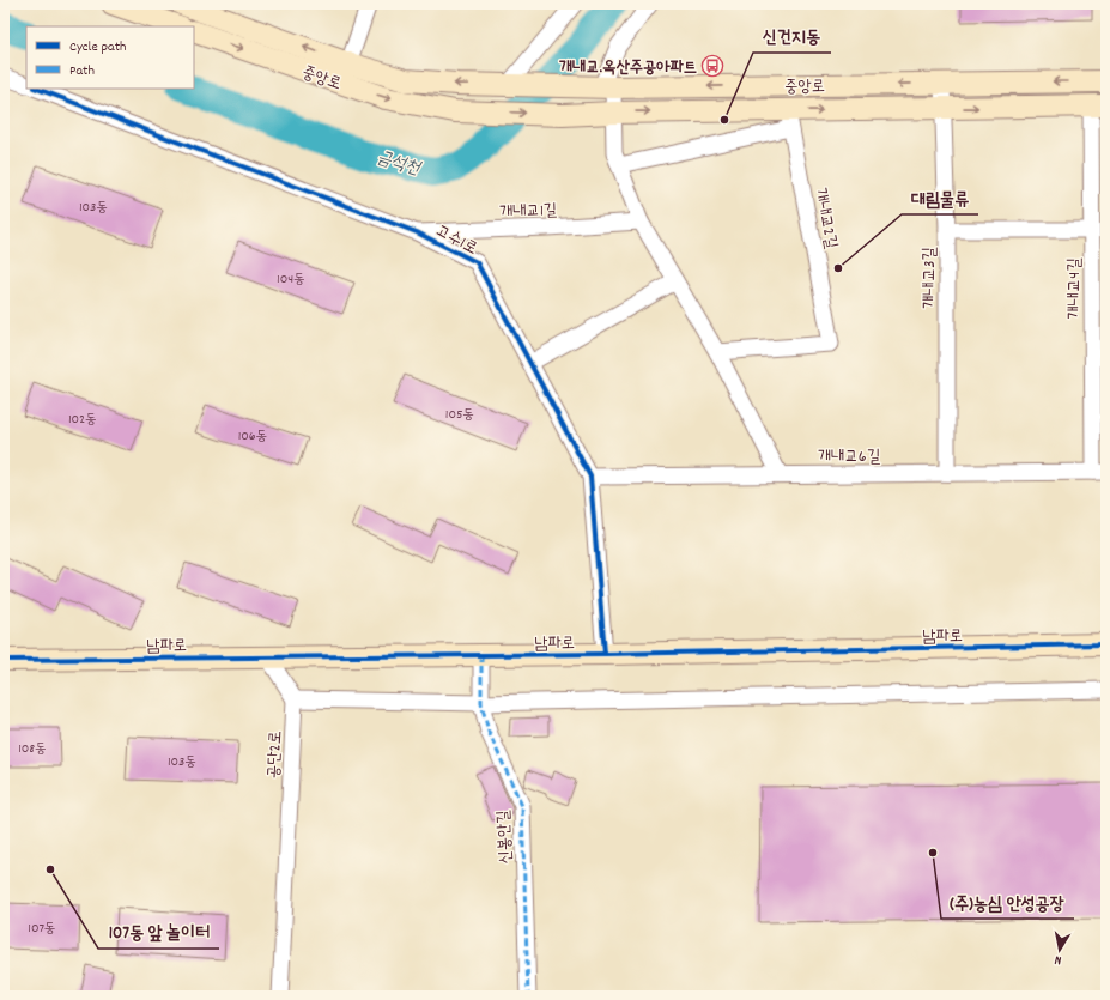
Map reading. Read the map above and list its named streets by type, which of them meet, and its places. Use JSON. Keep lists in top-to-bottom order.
{
  "streets": {
    "main road": ["중앙로", "남파로"],
    "street": [
      "개내교1길",
      "개내교2길",
      "고수1로",
      "개내교3길",
      "개내교4길",
      "개내교6길",
      "공단2로",
      "신봉안길"
    ]
  },
  "crossings": [
    ["중앙로", "개내교2길"],
    ["중앙로", "개내교3길"],
    ["중앙로", "개내교4길"],
    ["개내교1길", "고수1로"],
    ["고수1로", "개내교6길"],
    ["고수1로", "남파로"],
    ["개내교3길", "개내교6길"],
    ["개내교4길", "개내교6길"],
    ["남파로", "신봉안길"]
  ],
  "water": ["금석천"],
  "places": {
    "bus stop": ["개내교.옥산주공아파트"],
    "other": [
      "신건지동",
      "대림물류",
      "(주)농심 안성공장",
      "107동 앞 놀이터"
    ]
  },
  "house_numbers": [
    "103동",
    "104동",
    "105동",
    "102동",
    "106동",
    "108동",
    "103동",
    "107동"
  ],
  "legend": ["Cycle path", "Path"],
  "north": "bottom"
}
